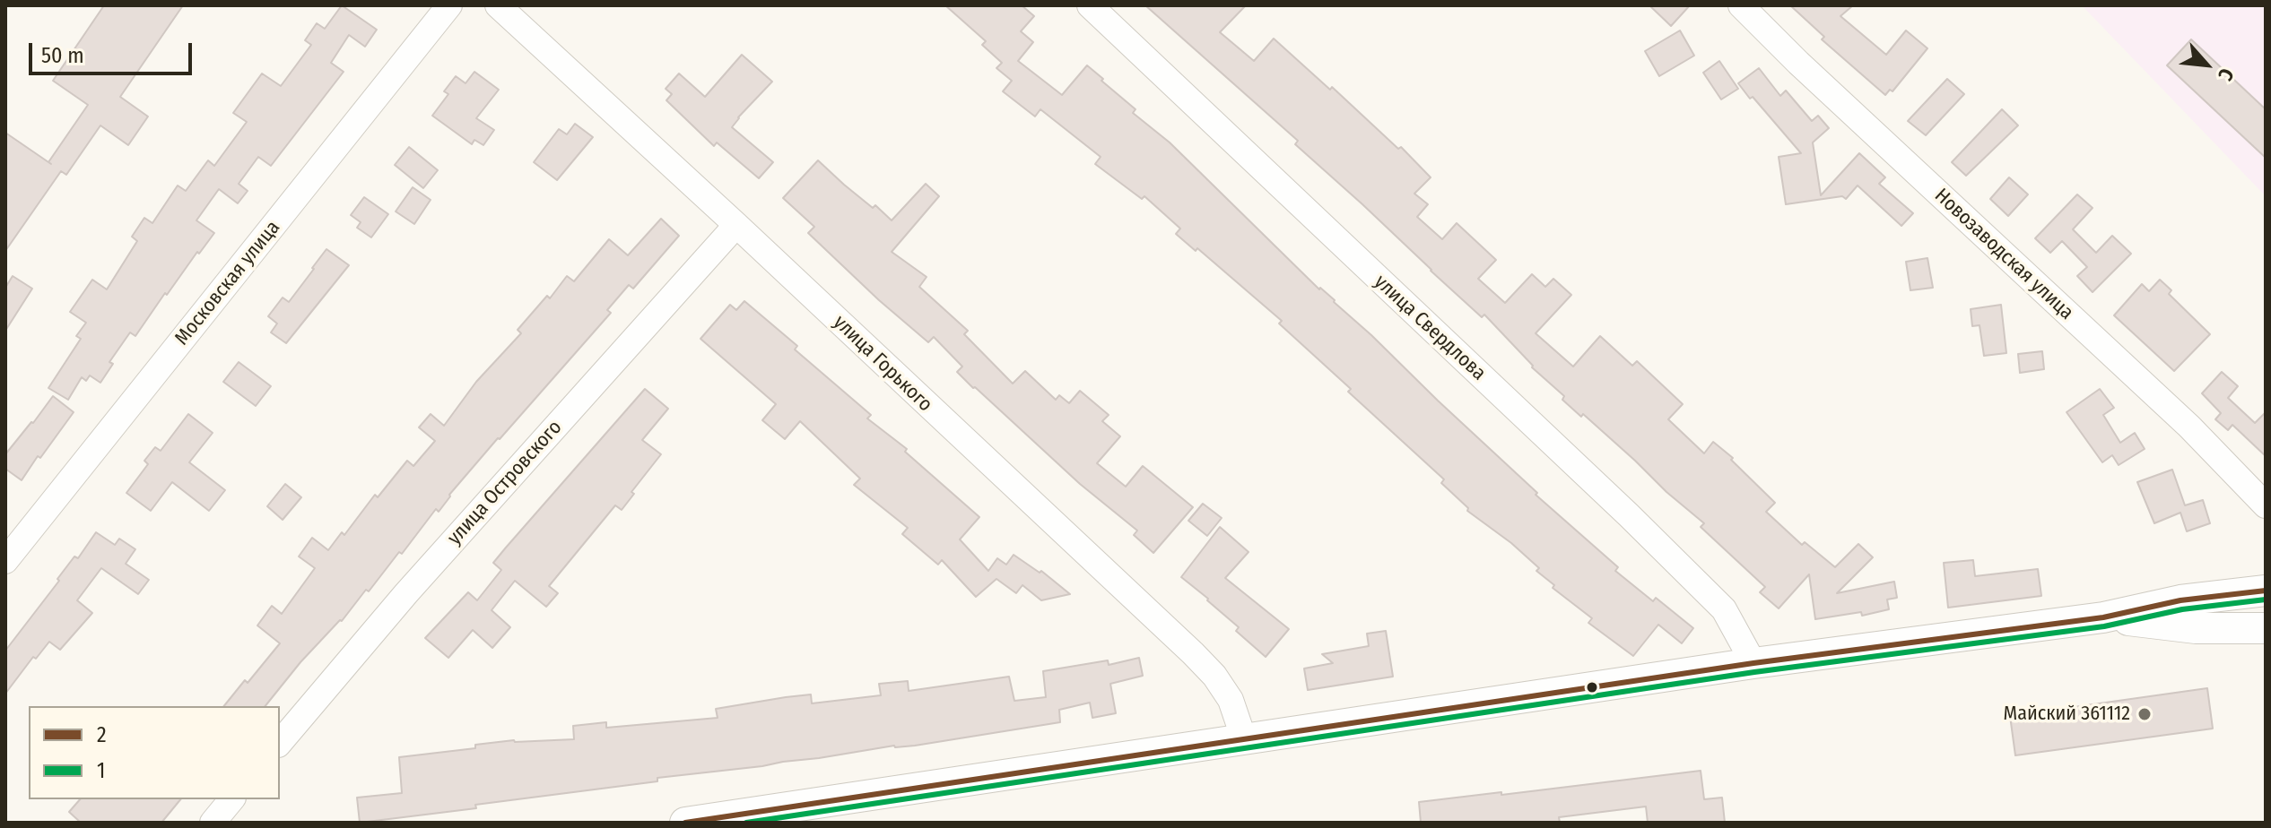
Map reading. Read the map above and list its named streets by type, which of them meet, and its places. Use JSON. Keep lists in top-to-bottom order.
{
  "streets": {
    "street": [
      "Новозаводская улица",
      "Московская улица",
      "улица Свердлова",
      "улица Горького",
      "улица Островского"
    ]
  },
  "crossings": [
    ["улица Горького", "улица Островского"]
  ],
  "places": ["Майский 361112"],
  "lines": ["transit line 2", "transit line 1"],
  "legend": ["2", "1"],
  "scale_bar": "50 m",
  "north": "bottom right"
}
